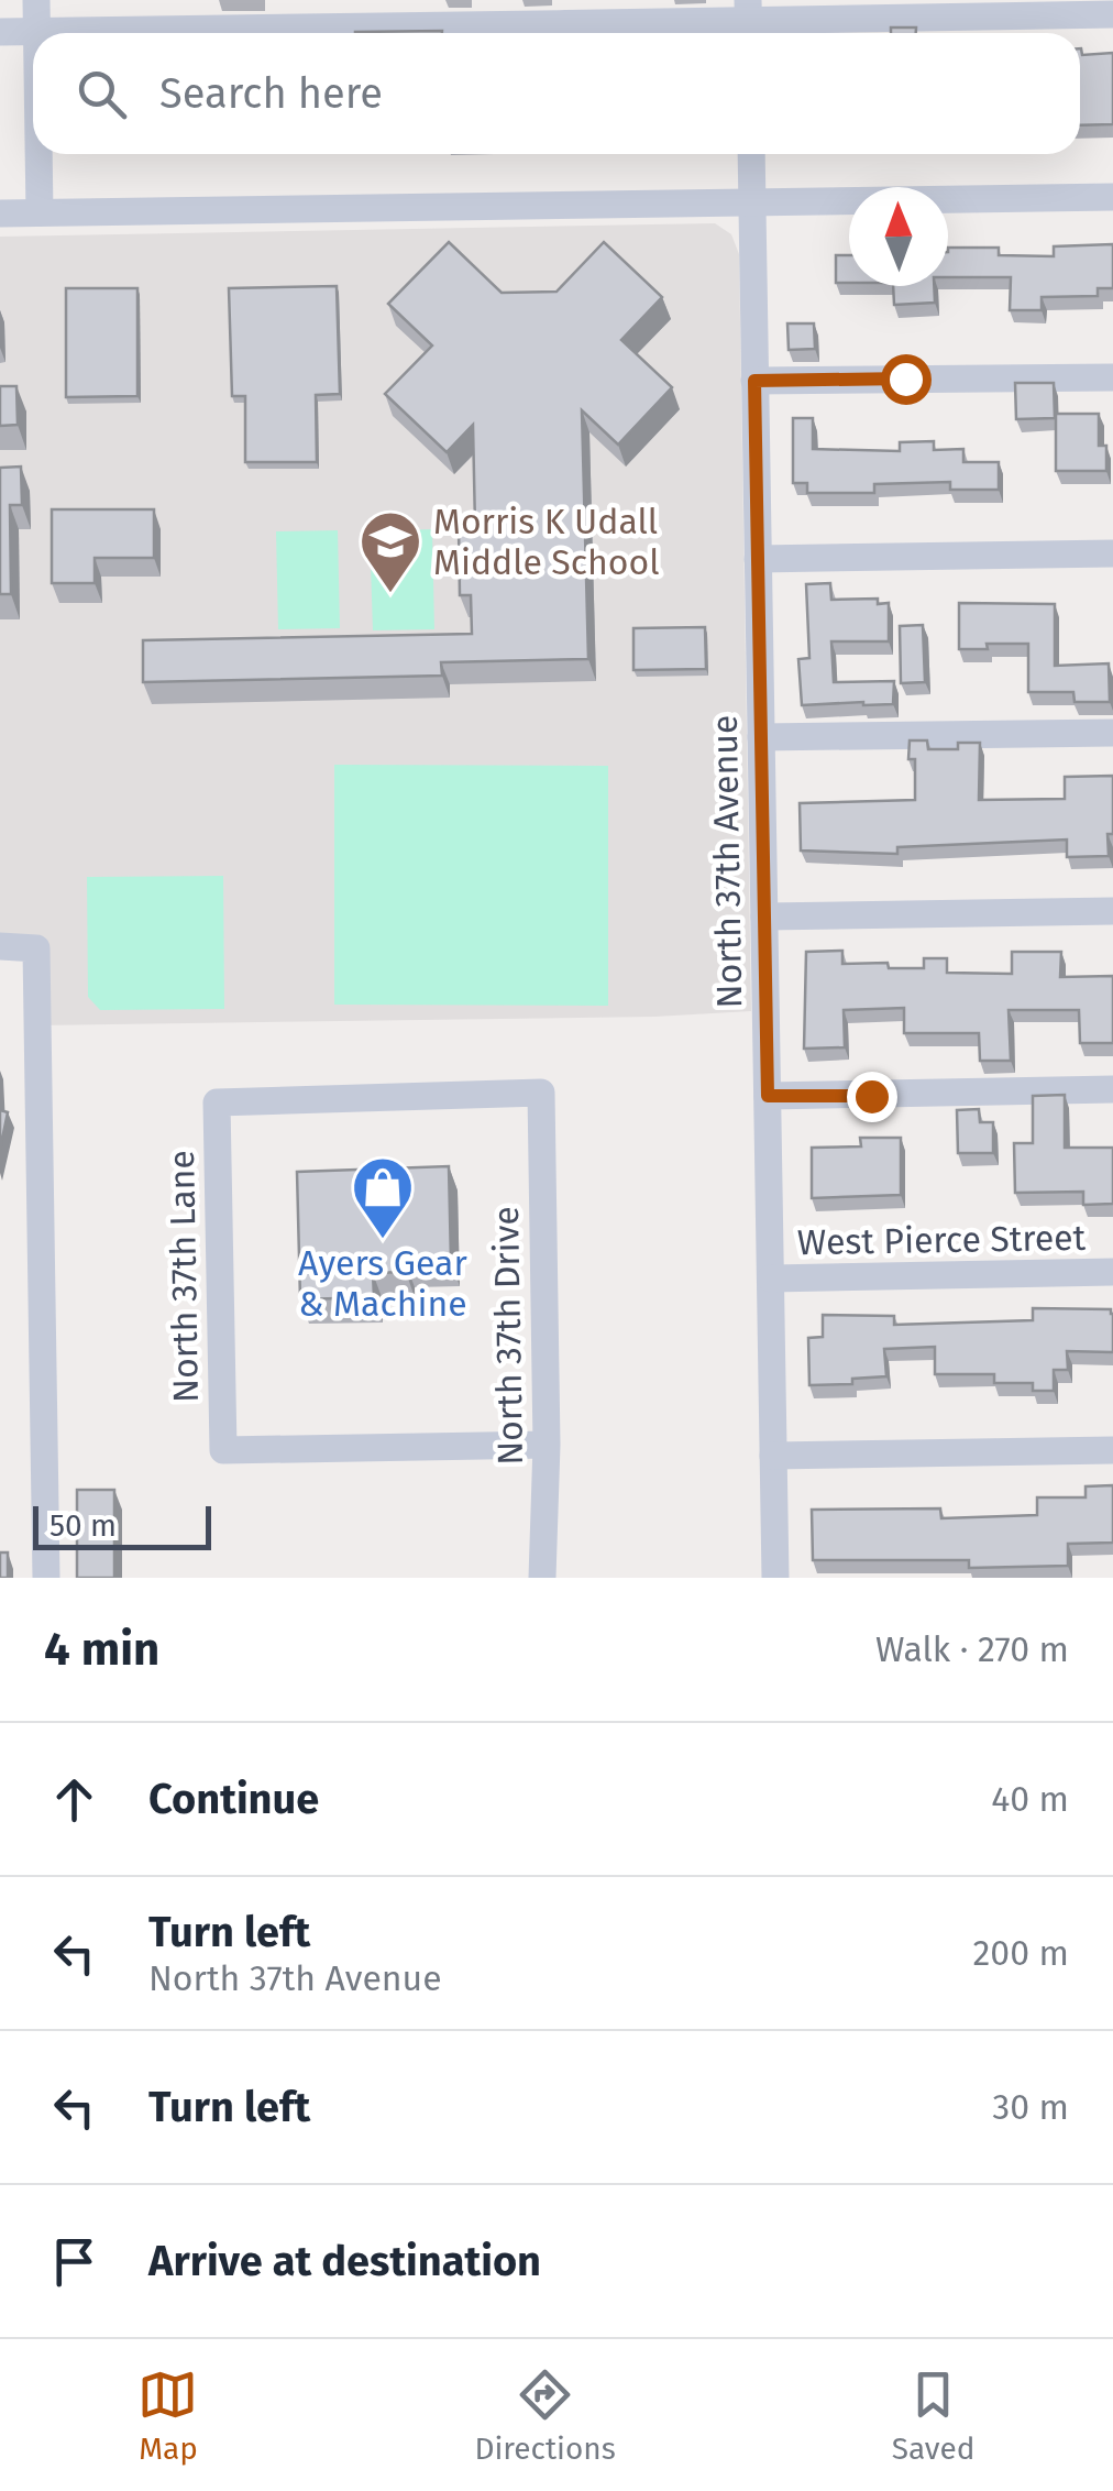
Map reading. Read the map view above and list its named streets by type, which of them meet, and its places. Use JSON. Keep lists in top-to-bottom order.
{
  "streets": {
    "street": [
      "North 37th Avenue",
      "West Pierce Street",
      "North 37th Lane",
      "North 37th Drive"
    ]
  },
  "crossings": [
    ["North 37th Avenue", "West Pierce Street"],
    ["North 37th Lane", "North 37th Drive"]
  ],
  "places": {
    "school or university": ["Morris K Udall Middle School"],
    "shop": ["Ayers Gear & Machine"]
  },
  "scale_bar": "50 m",
  "north": "top",
  "page": {
    "search": "Search here",
    "scale": "50 m",
    "heading": ["4 min", "Walk · 270 m"],
    "list": [
      ["Continue", "40 m"],
      ["Turn left", "North 37th Avenue", "200 m"],
      ["Turn left", "30 m"],
      "Arrive at destination"
    ],
    "nav": ["Map", "Directions", "Saved"]
  }
}
